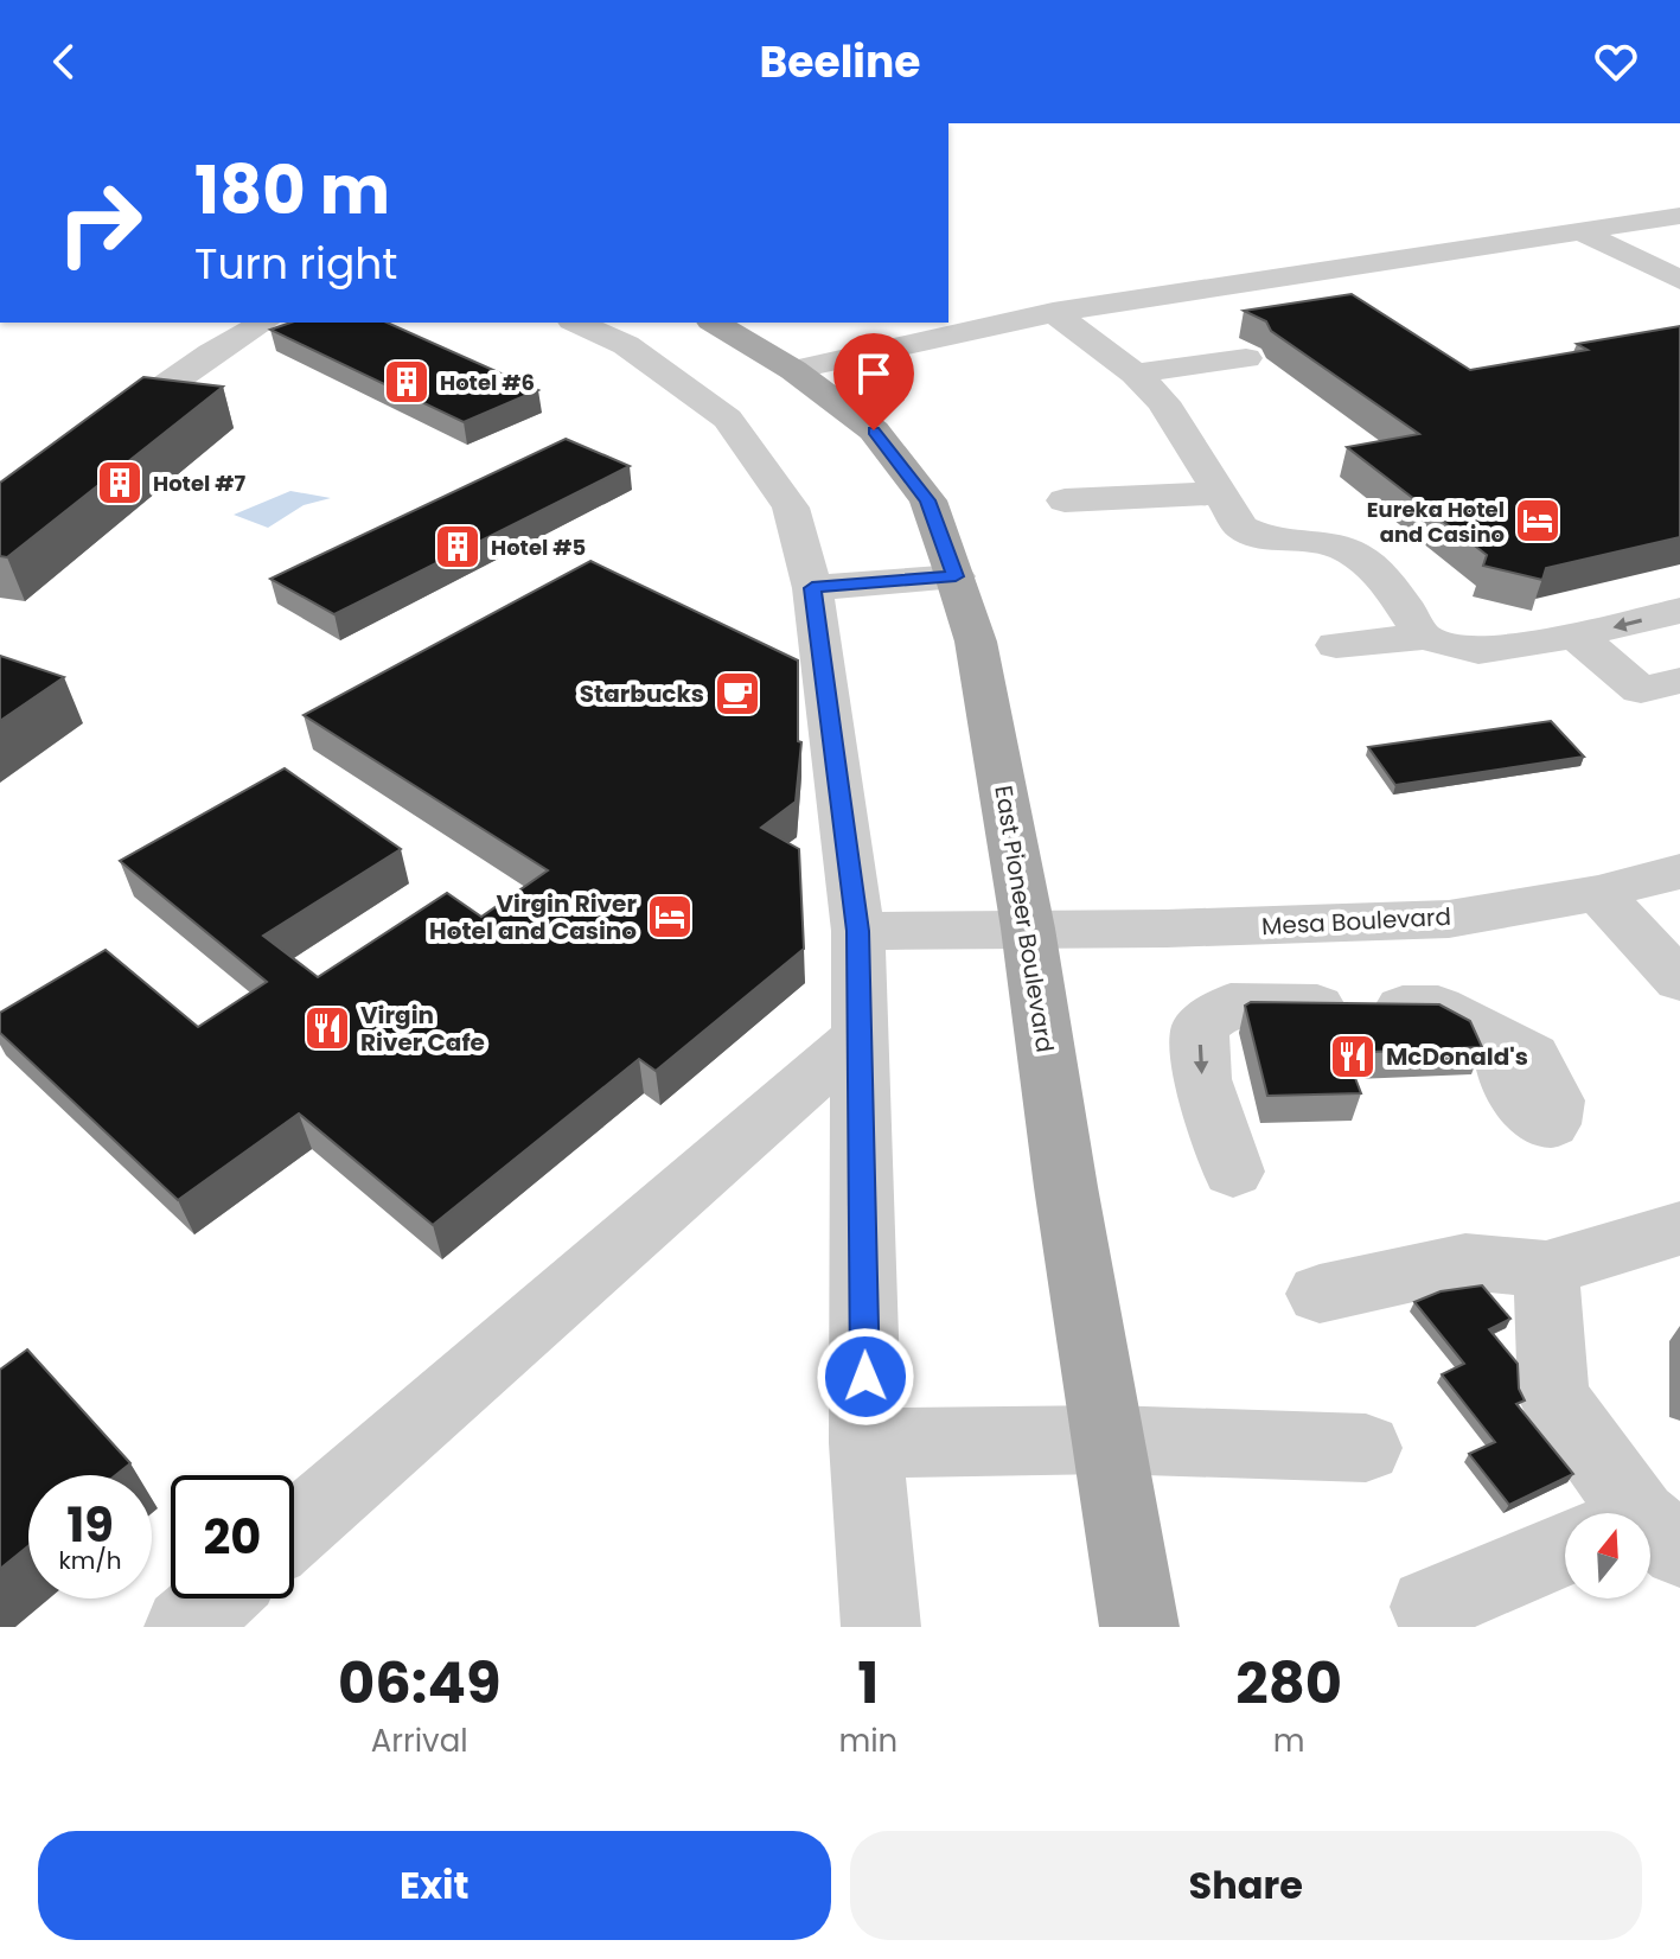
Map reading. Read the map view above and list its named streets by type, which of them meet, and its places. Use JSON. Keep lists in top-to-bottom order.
{
  "streets": {
    "main road": ["East Pioneer Boulevard"],
    "street": ["Mesa Boulevard"]
  },
  "crossings": [
    ["East Pioneer Boulevard", "Mesa Boulevard"]
  ],
  "places": {
    "building": ["Hotel #6", "Hotel #7", "Hotel #5"],
    "hotel": ["Eureka Hotel and Casino", "Virgin River Hotel and Casino"],
    "cafe": ["Starbucks"],
    "restaurant": ["Virgin River Cafe", "McDonald's"]
  },
  "north": "top",
  "page": {
    "header": "Beeline",
    "turn": ["180 m", "Turn right"],
    "speed": "19 km/h",
    "limit": "20",
    "eta": [
      "06:49",
      "Arrival",
      "1",
      "min",
      "280",
      "m"
    ],
    "buttons": ["Exit", "Share"]
  }
}
